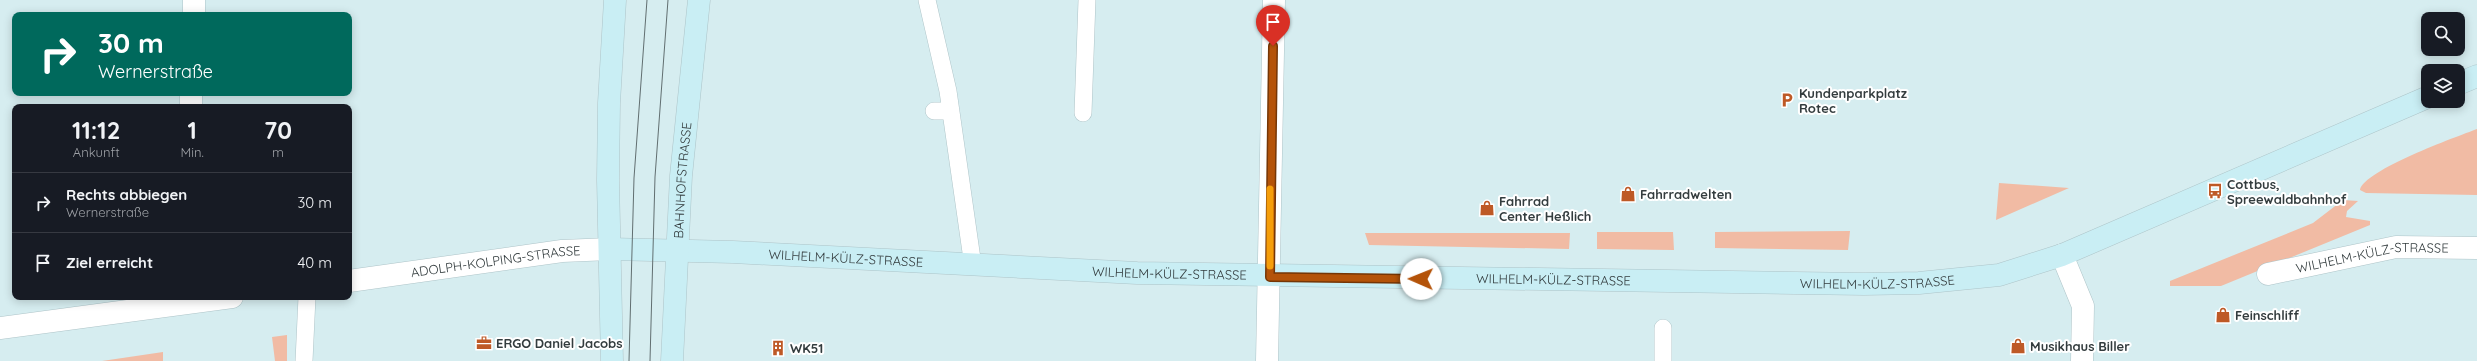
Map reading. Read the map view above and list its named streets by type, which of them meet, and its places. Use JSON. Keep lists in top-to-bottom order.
{
  "streets": {
    "main road": ["BAHNHOFSTRASSE", "WILHELM-KÜLZ-STRASSE", "ADOLPH-KOLPING-STRASSE"]
  },
  "crossings": [
    ["BAHNHOFSTRASSE", "WILHELM-KÜLZ-STRASSE"],
    ["WILHELM-KÜLZ-STRASSE", "ADOLPH-KOLPING-STRASSE"]
  ],
  "places": {
    "parking": ["Kundenparkplatz Rotec"],
    "bus stop": ["Cottbus, Spreewaldbahnhof"],
    "shop": [
      "Fahrradwelten",
      "Fahrrad Center Heßlich",
      "Feinschliff",
      "Musikhaus Biller"
    ],
    "office": ["ERGO Daniel Jacobs"],
    "building": ["WK51"]
  },
  "page": {
    "turn": ["30 m", "Wernerstraße"],
    "eta": [
      "11:12",
      "Ankunft",
      "1",
      "Min.",
      "70",
      "m"
    ],
    "list": [
      {
        "name": "Rechts abbiegen",
        "note": "Wernerstraße",
        "value": "30 m"
      },
      {
        "name": "Ziel erreicht",
        "value": "40 m"
      }
    ]
  }
}
